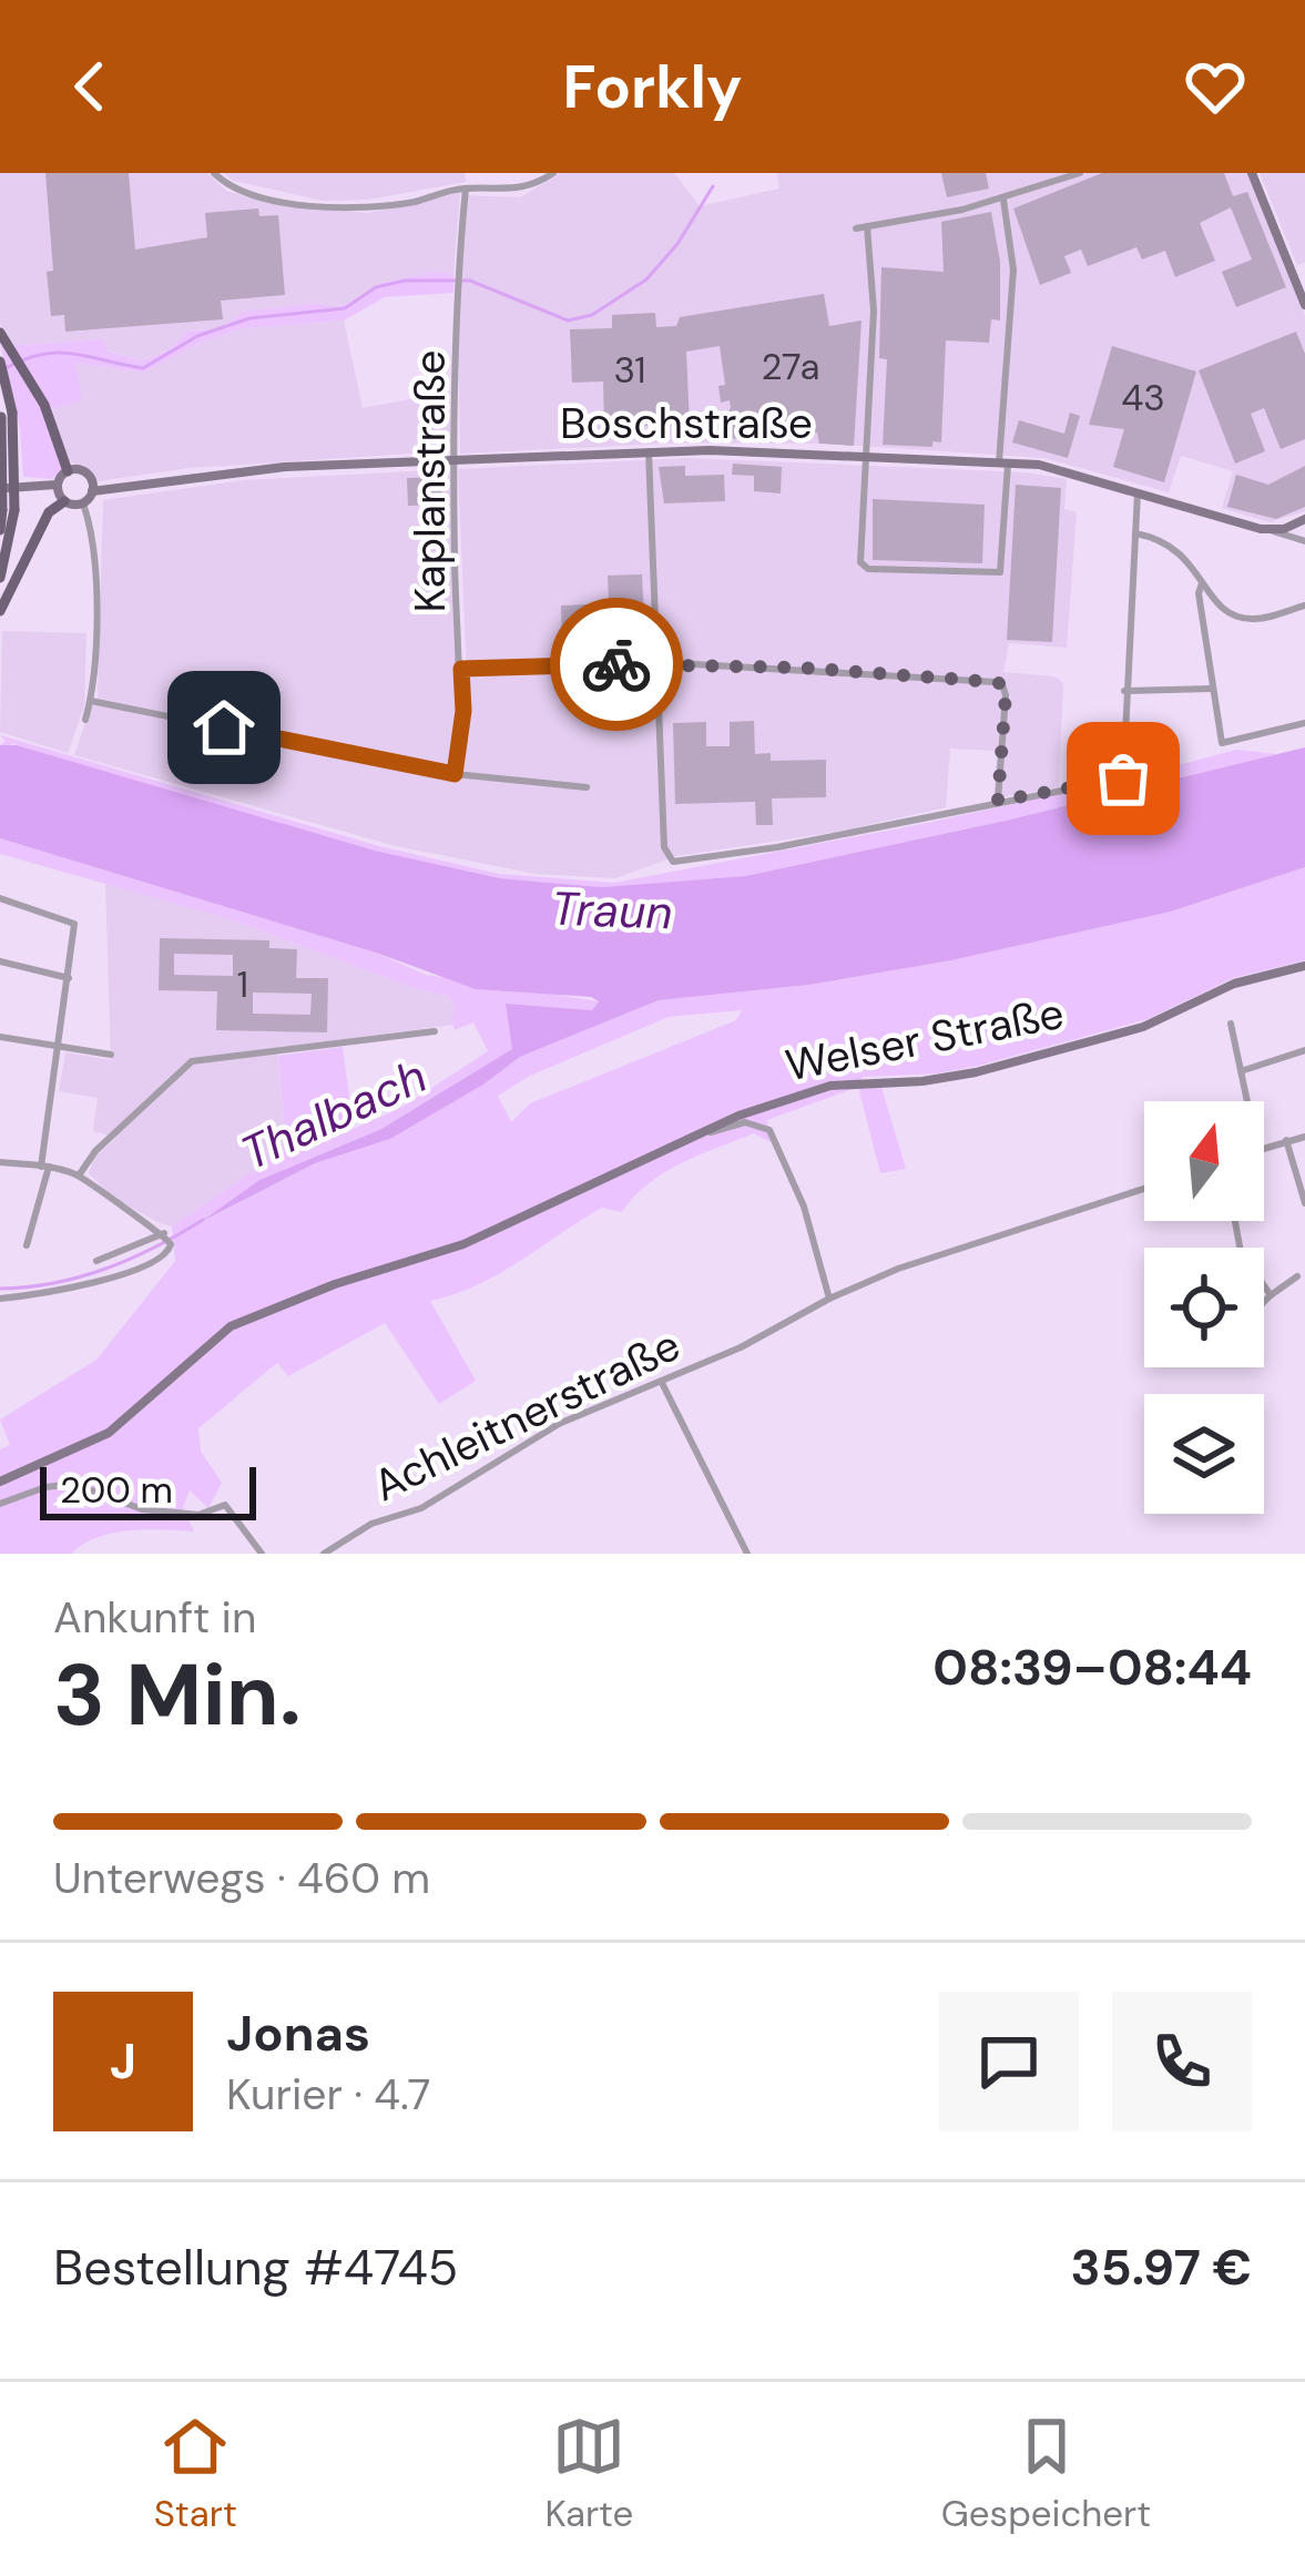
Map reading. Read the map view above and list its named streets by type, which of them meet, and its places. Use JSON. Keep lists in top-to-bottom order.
{
  "streets": {
    "main road": ["Boschstraße", "Welser Straße"],
    "street": ["Kaplanstraße", "Achleitnerstraße"]
  },
  "crossings": [
    ["Boschstraße", "Kaplanstraße"]
  ],
  "water": ["Traun", "Thalbach"],
  "house_numbers": [
    "27a",
    "31",
    "43",
    "1"
  ],
  "scale_bar": "200 m",
  "north": "top",
  "page": {
    "header": "Forkly",
    "scale": "200 m",
    "heading": ["3 Min.", "Ankunft in", "08:39–08:44"],
    "panel": [
      "Jonas",
      "Kurier · 4.7",
      "Bestellung #4745",
      "35.97 €"
    ],
    "bar": "Unterwegs · 460 m",
    "round": "J",
    "tabs": ["Start", "Karte", "Gespeichert"]
  }
}
